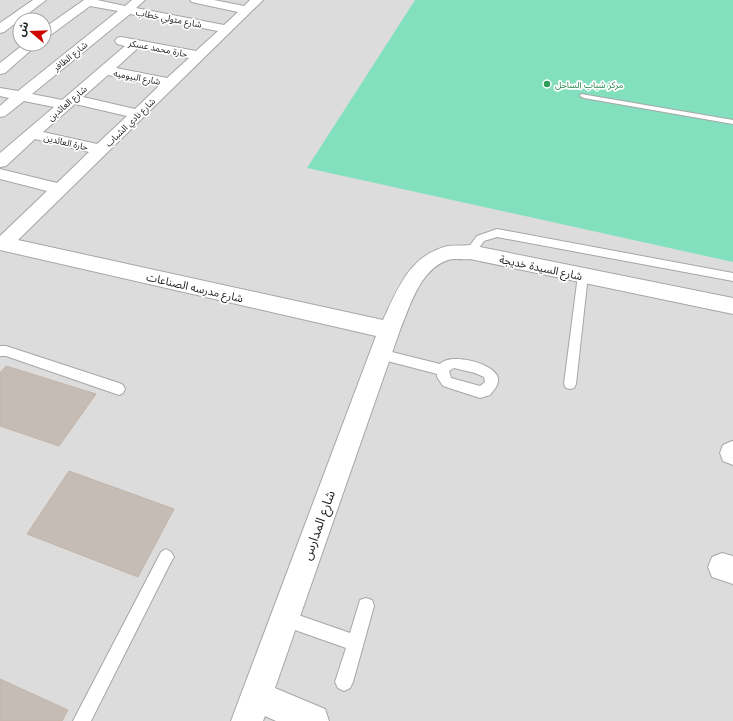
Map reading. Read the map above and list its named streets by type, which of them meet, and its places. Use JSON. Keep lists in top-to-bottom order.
{
  "streets": {
    "street": [
      "شارع متولي خطاب",
      "حارة محمد عسكر",
      "شارع الظافر",
      "شارع البيوميه",
      "شارع العائدين",
      "شارع نادي الشباب",
      "حارة العائدين",
      "شارع السيدة خديجة",
      "شارع مدرسه الصناعات",
      "شارع المدارس"
    ]
  },
  "crossings": [
    ["شارع متولي خطاب", "شارع الظافر"],
    ["شارع متولي خطاب", "شارع نادي الشباب"],
    ["حارة محمد عسكر", "شارع العائدين"],
    ["حارة محمد عسكر", "شارع نادي الشباب"],
    ["شارع البيوميه", "شارع العائدين"],
    ["شارع البيوميه", "شارع نادي الشباب"],
    ["شارع العائدين", "حارة العائدين"],
    ["شارع نادي الشباب", "حارة العائدين"],
    ["شارع نادي الشباب", "شارع مدرسه الصناعات"],
    ["شارع السيدة خديجة", "شارع مدرسه الصناعات"],
    ["شارع السيدة خديجة", "شارع المدارس"],
    ["شارع مدرسه الصناعات", "شارع المدارس"]
  ],
  "places": ["مركز شباب الساحل"],
  "north": "left"
}
